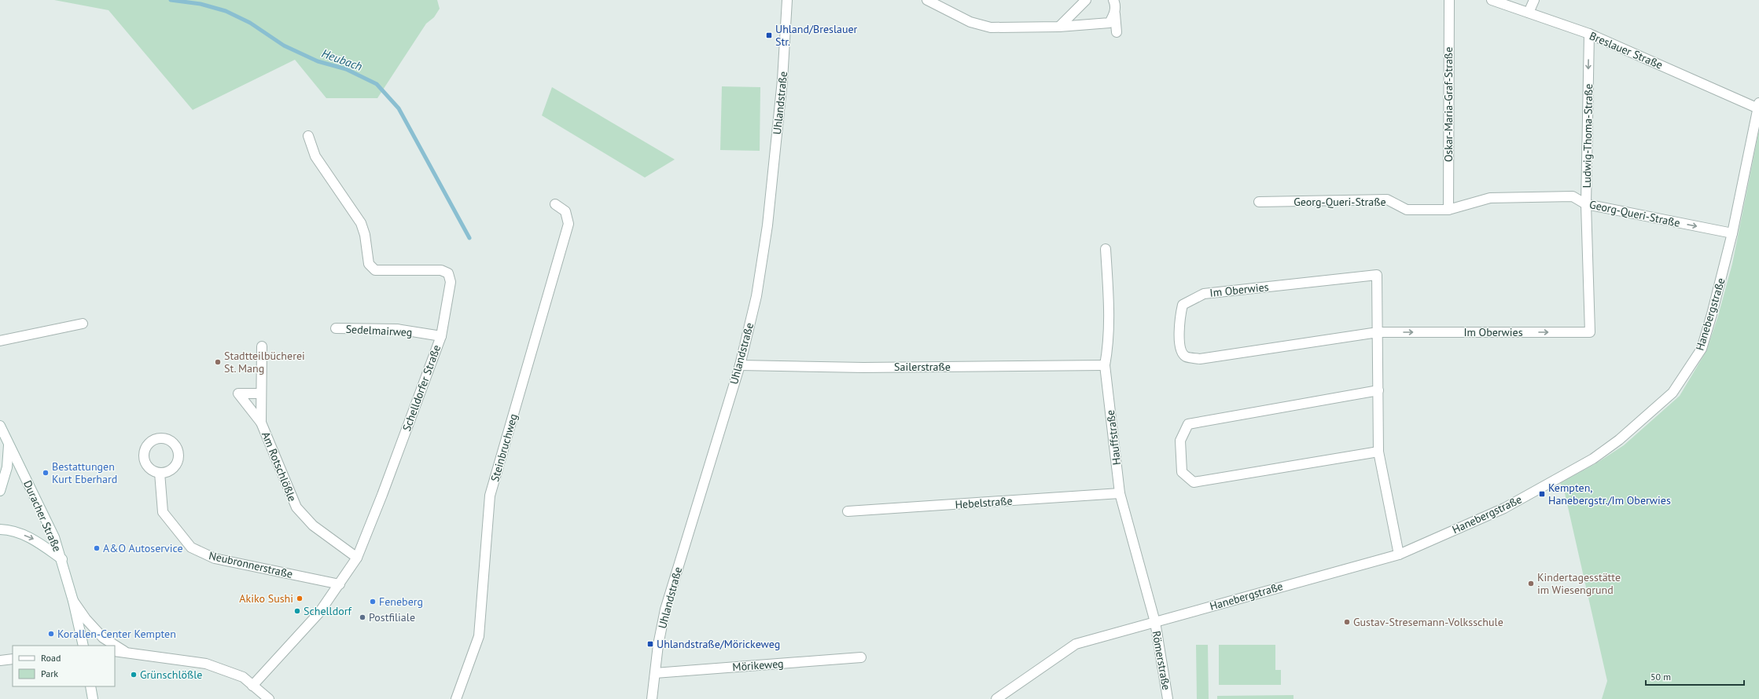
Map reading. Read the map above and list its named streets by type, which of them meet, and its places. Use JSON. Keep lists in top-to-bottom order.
{
  "streets": {
    "street": [
      "Breslauer Straße",
      "Uhlandstraße",
      "Oskar-Maria-Graf-Straße",
      "Ludwig-Thoma-Straße",
      "Georg-Queri-Straße",
      "Im Oberwies",
      "Hanebergstraße",
      "Sedelmairweg",
      "Sailerstraße",
      "Schelldorfer Straße",
      "Hauffstraße",
      "Steinbruchweg",
      "Am Rotschlößle",
      "Hebelstraße",
      "Duracher Straße",
      "Neubronnerstraße",
      "Römerstraße",
      "Mörikeweg"
    ]
  },
  "crossings": [
    ["Breslauer Straße", "Ludwig-Thoma-Straße"],
    ["Breslauer Straße", "Hanebergstraße"],
    ["Uhlandstraße", "Sailerstraße"],
    ["Uhlandstraße", "Mörikeweg"],
    ["Oskar-Maria-Graf-Straße", "Georg-Queri-Straße"],
    ["Ludwig-Thoma-Straße", "Georg-Queri-Straße"],
    ["Ludwig-Thoma-Straße", "Im Oberwies"],
    ["Georg-Queri-Straße", "Hanebergstraße"],
    ["Im Oberwies", "Hanebergstraße"],
    ["Hanebergstraße", "Hauffstraße"],
    ["Hanebergstraße", "Römerstraße"],
    ["Sedelmairweg", "Schelldorfer Straße"],
    ["Sailerstraße", "Hauffstraße"],
    ["Schelldorfer Straße", "Am Rotschlößle"],
    ["Schelldorfer Straße", "Neubronnerstraße"],
    ["Hauffstraße", "Hebelstraße"],
    ["Hauffstraße", "Römerstraße"]
  ],
  "one_way": ["Ludwig-Thoma-Straße"],
  "water": ["Heubach"],
  "places": {
    "transit": ["Uhland/Breslauer Str.", "Kempten, Hanebergstr./Im Oberwies", "Uhlandstraße/Mörickeweg"],
    "other": [
      "Stadtteilbücherei St. Mang",
      "Bestattungen Kurt Eberhard",
      "A&O Autoservice",
      "Kindertagesstätte im Wiesengrund",
      "Akiko Sushi",
      "Feneberg",
      "Schelldorf",
      "Postfiliale",
      "Gustav-Stresemann-Volksschule",
      "Korallen-Center Kempten",
      "Grünschlößle"
    ]
  },
  "legend": ["Road", "Park"],
  "scale_bar": "50 m"
}
